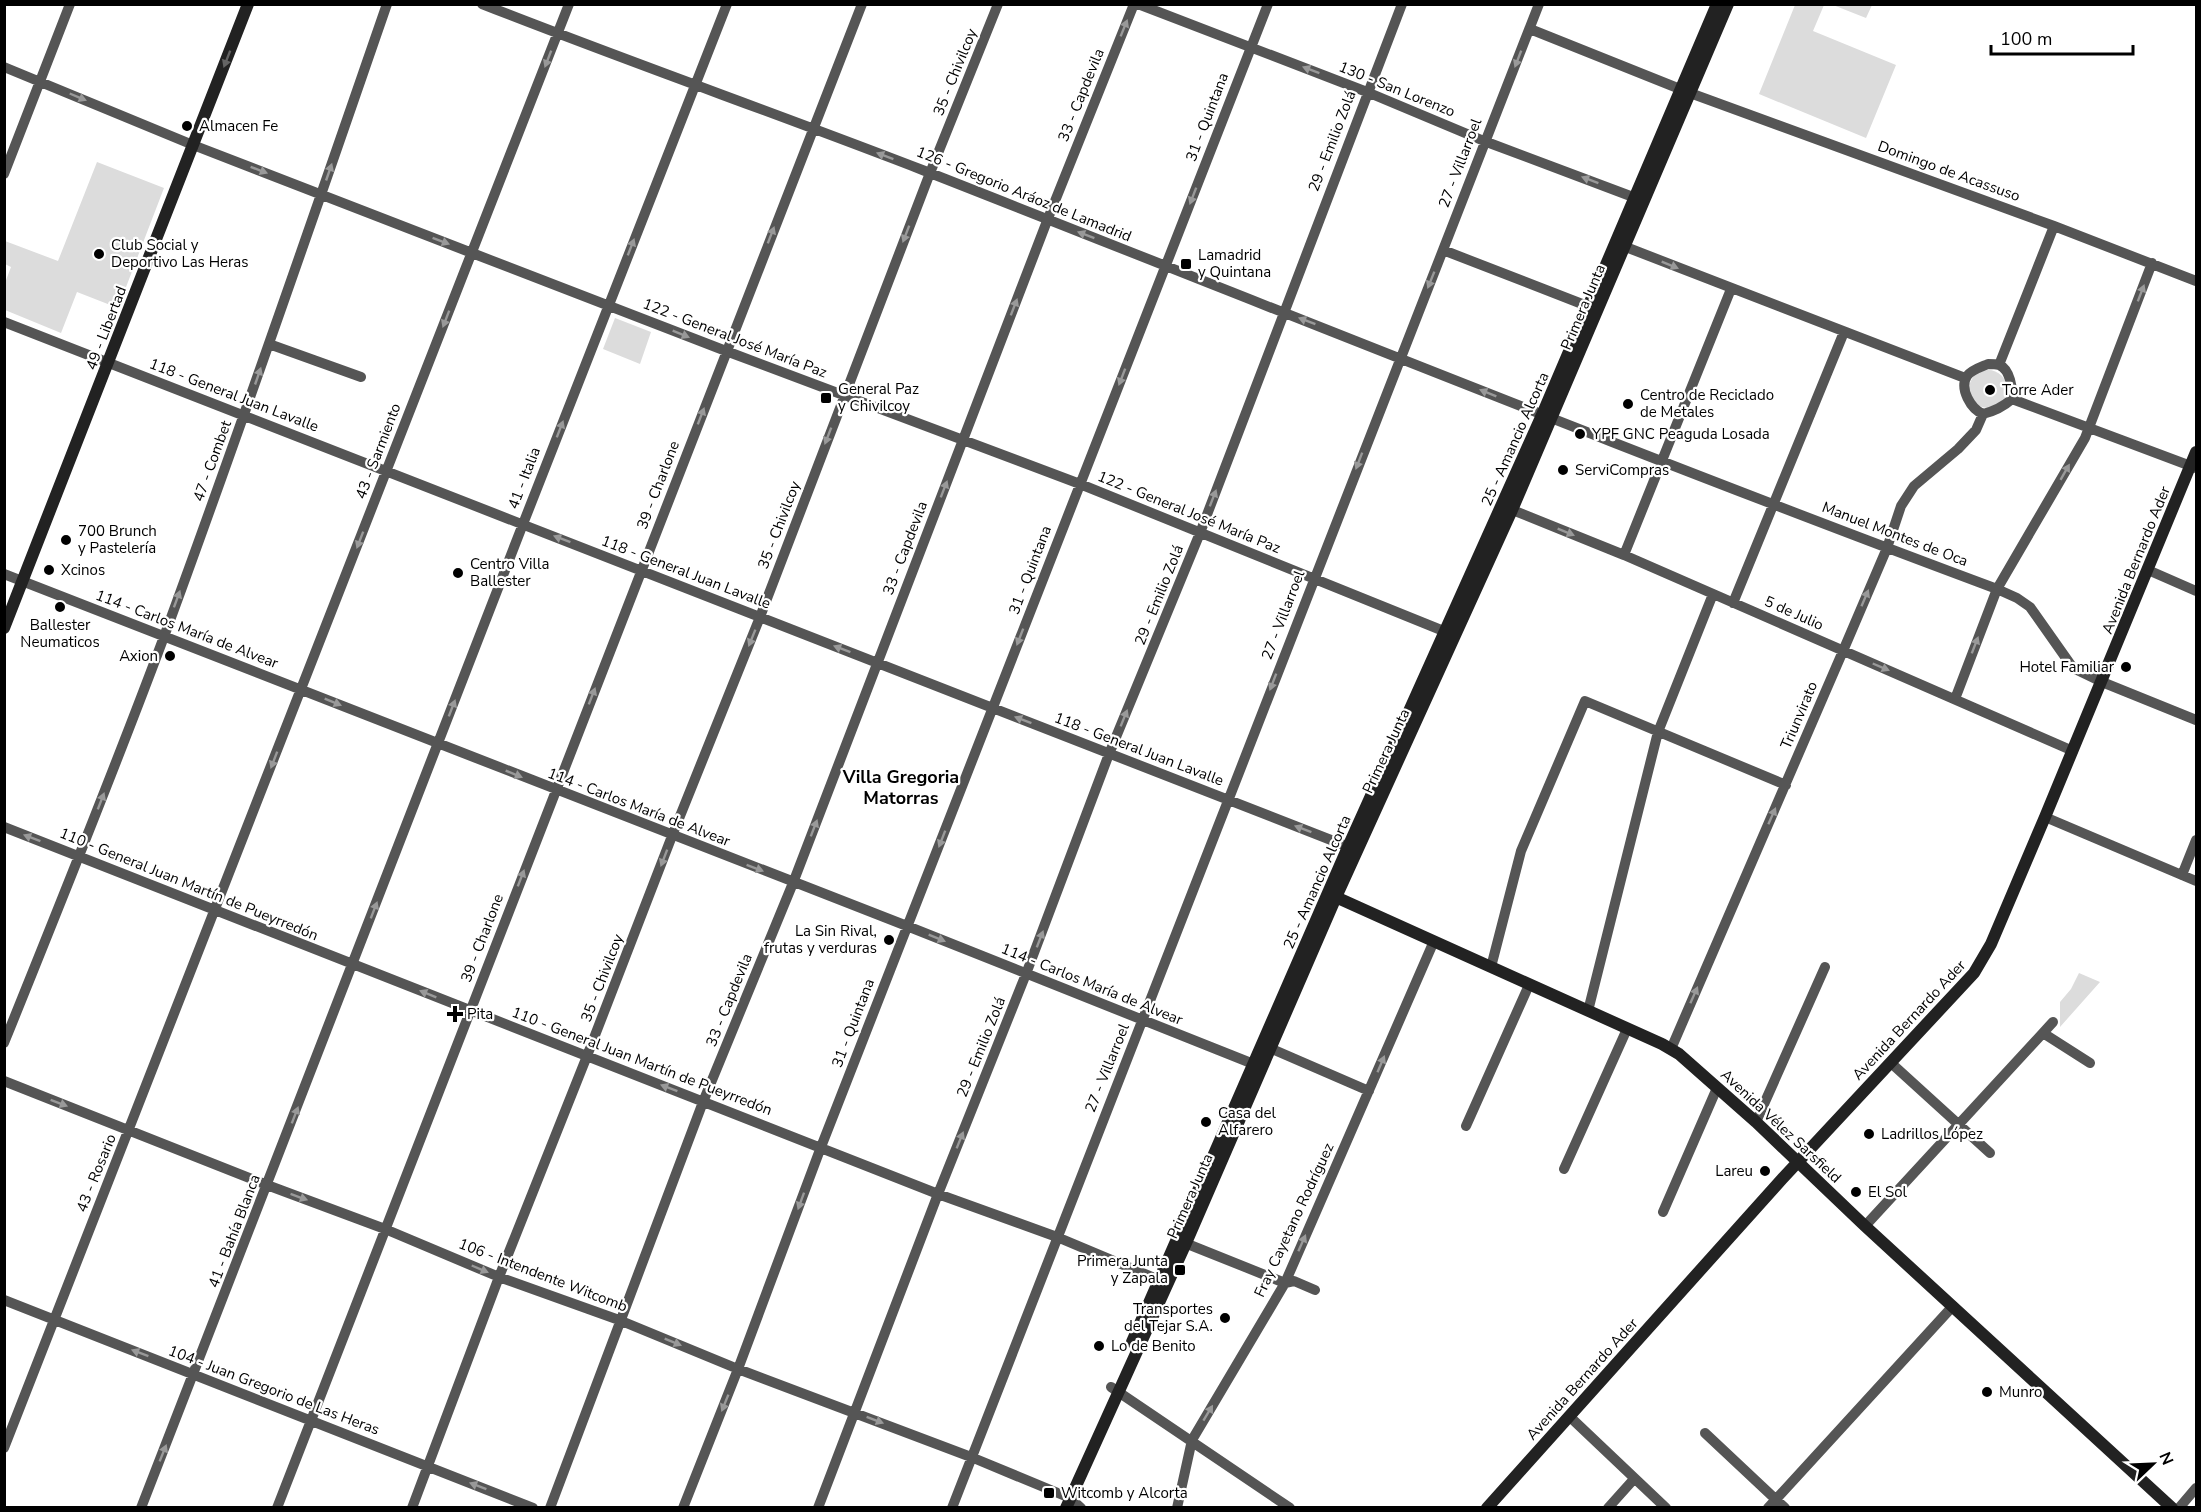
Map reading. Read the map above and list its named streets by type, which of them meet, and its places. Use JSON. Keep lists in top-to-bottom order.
{
  "streets": {
    "main road": [
      "Primera Junta",
      "49 - Libertad",
      "Avenida Bernardo Ader",
      "Avenida Vélez Sarsfield"
    ],
    "street": [
      "35 - Chivilcoy",
      "130 - San Lorenzo",
      "33 - Capdevila",
      "31 - Quintana",
      "29 - Emilio Zolá",
      "27 - Villarroel",
      "Domingo de Acassuso",
      "126 - Gregorio Aráoz de Lamadrid",
      "122 - General José María Paz",
      "118 - General Juan Lavalle",
      "43 - Sarmiento",
      "47 - Combet",
      "41 - Italia",
      "39 - Charlone",
      "Manuel Montes de Oca",
      "5 de Julio",
      "114 - Carlos María de Alvear",
      "Triunvirato",
      "110 - General Juan Martín de Pueyrredón",
      "43 - Rosario",
      "Fray Cayetano Rodríguez",
      "41 - Bahía Blanca",
      "106 - Intendente Witcomb",
      "104 - Juan Gregorio de Las Heras"
    ]
  },
  "crossings": [
    ["35 - Chivilcoy", "126 - Gregorio Aráoz de Lamadrid"],
    ["35 - Chivilcoy", "122 - General José María Paz"],
    ["35 - Chivilcoy", "118 - General Juan Lavalle"],
    ["35 - Chivilcoy", "114 - Carlos María de Alvear"],
    ["35 - Chivilcoy", "110 - General Juan Martín de Pueyrredón"],
    ["35 - Chivilcoy", "106 - Intendente Witcomb"],
    ["35 - Chivilcoy", "104 - Juan Gregorio de Las Heras"],
    ["130 - San Lorenzo", "31 - Quintana"],
    ["130 - San Lorenzo", "29 - Emilio Zolá"],
    ["130 - San Lorenzo", "27 - Villarroel"],
    ["130 - San Lorenzo", "Primera Junta"],
    ["33 - Capdevila", "126 - Gregorio Aráoz de Lamadrid"],
    ["33 - Capdevila", "122 - General José María Paz"],
    ["33 - Capdevila", "118 - General Juan Lavalle"],
    ["33 - Capdevila", "114 - Carlos María de Alvear"],
    ["33 - Capdevila", "110 - General Juan Martín de Pueyrredón"],
    ["33 - Capdevila", "106 - Intendente Witcomb"],
    ["31 - Quintana", "126 - Gregorio Aráoz de Lamadrid"],
    ["31 - Quintana", "122 - General José María Paz"],
    ["31 - Quintana", "118 - General Juan Lavalle"],
    ["31 - Quintana", "114 - Carlos María de Alvear"],
    ["31 - Quintana", "110 - General Juan Martín de Pueyrredón"],
    ["31 - Quintana", "106 - Intendente Witcomb"],
    ["29 - Emilio Zolá", "126 - Gregorio Aráoz de Lamadrid"],
    ["29 - Emilio Zolá", "122 - General José María Paz"],
    ["29 - Emilio Zolá", "118 - General Juan Lavalle"],
    ["29 - Emilio Zolá", "114 - Carlos María de Alvear"],
    ["29 - Emilio Zolá", "110 - General Juan Martín de Pueyrredón"],
    ["29 - Emilio Zolá", "106 - Intendente Witcomb"],
    ["27 - Villarroel", "Domingo de Acassuso"],
    ["27 - Villarroel", "126 - Gregorio Aráoz de Lamadrid"],
    ["27 - Villarroel", "122 - General José María Paz"],
    ["27 - Villarroel", "118 - General Juan Lavalle"],
    ["27 - Villarroel", "114 - Carlos María de Alvear"],
    ["27 - Villarroel", "110 - General Juan Martín de Pueyrredón"],
    ["27 - Villarroel", "106 - Intendente Witcomb"],
    ["Domingo de Acassuso", "Primera Junta"],
    ["126 - Gregorio Aráoz de Lamadrid", "Primera Junta"],
    ["126 - Gregorio Aráoz de Lamadrid", "43 - Sarmiento"],
    ["126 - Gregorio Aráoz de Lamadrid", "41 - Italia"],
    ["126 - Gregorio Aráoz de Lamadrid", "39 - Charlone"],
    ["126 - Gregorio Aráoz de Lamadrid", "Manuel Montes de Oca"],
    ["Primera Junta", "122 - General José María Paz"],
    ["Primera Junta", "118 - General Juan Lavalle"],
    ["Primera Junta", "Manuel Montes de Oca"],
    ["Primera Junta", "5 de Julio"],
    ["Primera Junta", "114 - Carlos María de Alvear"],
    ["Primera Junta", "110 - General Juan Martín de Pueyrredón"],
    ["Primera Junta", "Avenida Vélez Sarsfield"],
    ["Primera Junta", "106 - Intendente Witcomb"],
    ["49 - Libertad", "122 - General José María Paz"],
    ["49 - Libertad", "118 - General Juan Lavalle"],
    ["49 - Libertad", "114 - Carlos María de Alvear"],
    ["122 - General José María Paz", "43 - Sarmiento"],
    ["122 - General José María Paz", "47 - Combet"],
    ["122 - General José María Paz", "41 - Italia"],
    ["122 - General José María Paz", "39 - Charlone"],
    ["118 - General Juan Lavalle", "43 - Sarmiento"],
    ["118 - General Juan Lavalle", "47 - Combet"],
    ["118 - General Juan Lavalle", "41 - Italia"],
    ["118 - General Juan Lavalle", "39 - Charlone"],
    ["43 - Sarmiento", "114 - Carlos María de Alvear"],
    ["43 - Sarmiento", "110 - General Juan Martín de Pueyrredón"],
    ["43 - Sarmiento", "43 - Rosario"],
    ["47 - Combet", "114 - Carlos María de Alvear"],
    ["47 - Combet", "110 - General Juan Martín de Pueyrredón"],
    ["41 - Italia", "114 - Carlos María de Alvear"],
    ["41 - Italia", "110 - General Juan Martín de Pueyrredón"],
    ["41 - Italia", "41 - Bahía Blanca"],
    ["39 - Charlone", "114 - Carlos María de Alvear"],
    ["39 - Charlone", "110 - General Juan Martín de Pueyrredón"],
    ["39 - Charlone", "106 - Intendente Witcomb"],
    ["39 - Charlone", "104 - Juan Gregorio de Las Heras"],
    ["Manuel Montes de Oca", "Avenida Bernardo Ader"],
    ["Manuel Montes de Oca", "Triunvirato"],
    ["Avenida Bernardo Ader", "5 de Julio"],
    ["Avenida Bernardo Ader", "Avenida Vélez Sarsfield"],
    ["5 de Julio", "Triunvirato"],
    ["Triunvirato", "Avenida Vélez Sarsfield"],
    ["110 - General Juan Martín de Pueyrredón", "43 - Rosario"],
    ["110 - General Juan Martín de Pueyrredón", "41 - Bahía Blanca"],
    ["Avenida Vélez Sarsfield", "Fray Cayetano Rodríguez"],
    ["43 - Rosario", "106 - Intendente Witcomb"],
    ["43 - Rosario", "104 - Juan Gregorio de Las Heras"],
    ["41 - Bahía Blanca", "106 - Intendente Witcomb"],
    ["41 - Bahía Blanca", "104 - Juan Gregorio de Las Heras"]
  ],
  "one_way": [
    "35 - Chivilcoy",
    "130 - San Lorenzo",
    "33 - Capdevila",
    "31 - Quintana",
    "29 - Emilio Zolá",
    "27 - Villarroel",
    "126 - Gregorio Aráoz de Lamadrid",
    "122 - General José María Paz",
    "118 - General Juan Lavalle",
    "43 - Sarmiento",
    "47 - Combet",
    "41 - Italia",
    "39 - Charlone",
    "5 de Julio",
    "114 - Carlos María de Alvear",
    "Triunvirato",
    "Fray Cayetano Rodríguez",
    "41 - Bahía Blanca",
    "106 - Intendente Witcomb",
    "104 - Juan Gregorio de Las Heras"
  ],
  "districts": ["Villa Gregoria Matorras"],
  "places": {
    "other": [
      "Almacen Fe",
      "Club Social y Deportivo Las Heras",
      "Torre Ader",
      "Centro de Reciclado de Metales",
      "YPF GNC Peaguda Losada",
      "ServiCompras",
      "700 Brunch y Pastelería",
      "Xcinos",
      "Centro Villa Ballester",
      "Ballester Neumaticos",
      "Axion",
      "Hotel Familiar",
      "La Sin Rival, frutas y verduras",
      "Casa del Alfarero",
      "Ladrillos López",
      "Lareu",
      "El Sol",
      "Transportes del Tejar S.A.",
      "Lo de Benito",
      "Munro"
    ],
    "transit": [
      "Lamadrid y Quintana",
      "General Paz y Chivilcoy",
      "Primera Junta y Zapala",
      "Witcomb y Alcorta"
    ],
    "health": ["Pita"]
  },
  "scale_bar": "100 m",
  "north": "top right"
}
